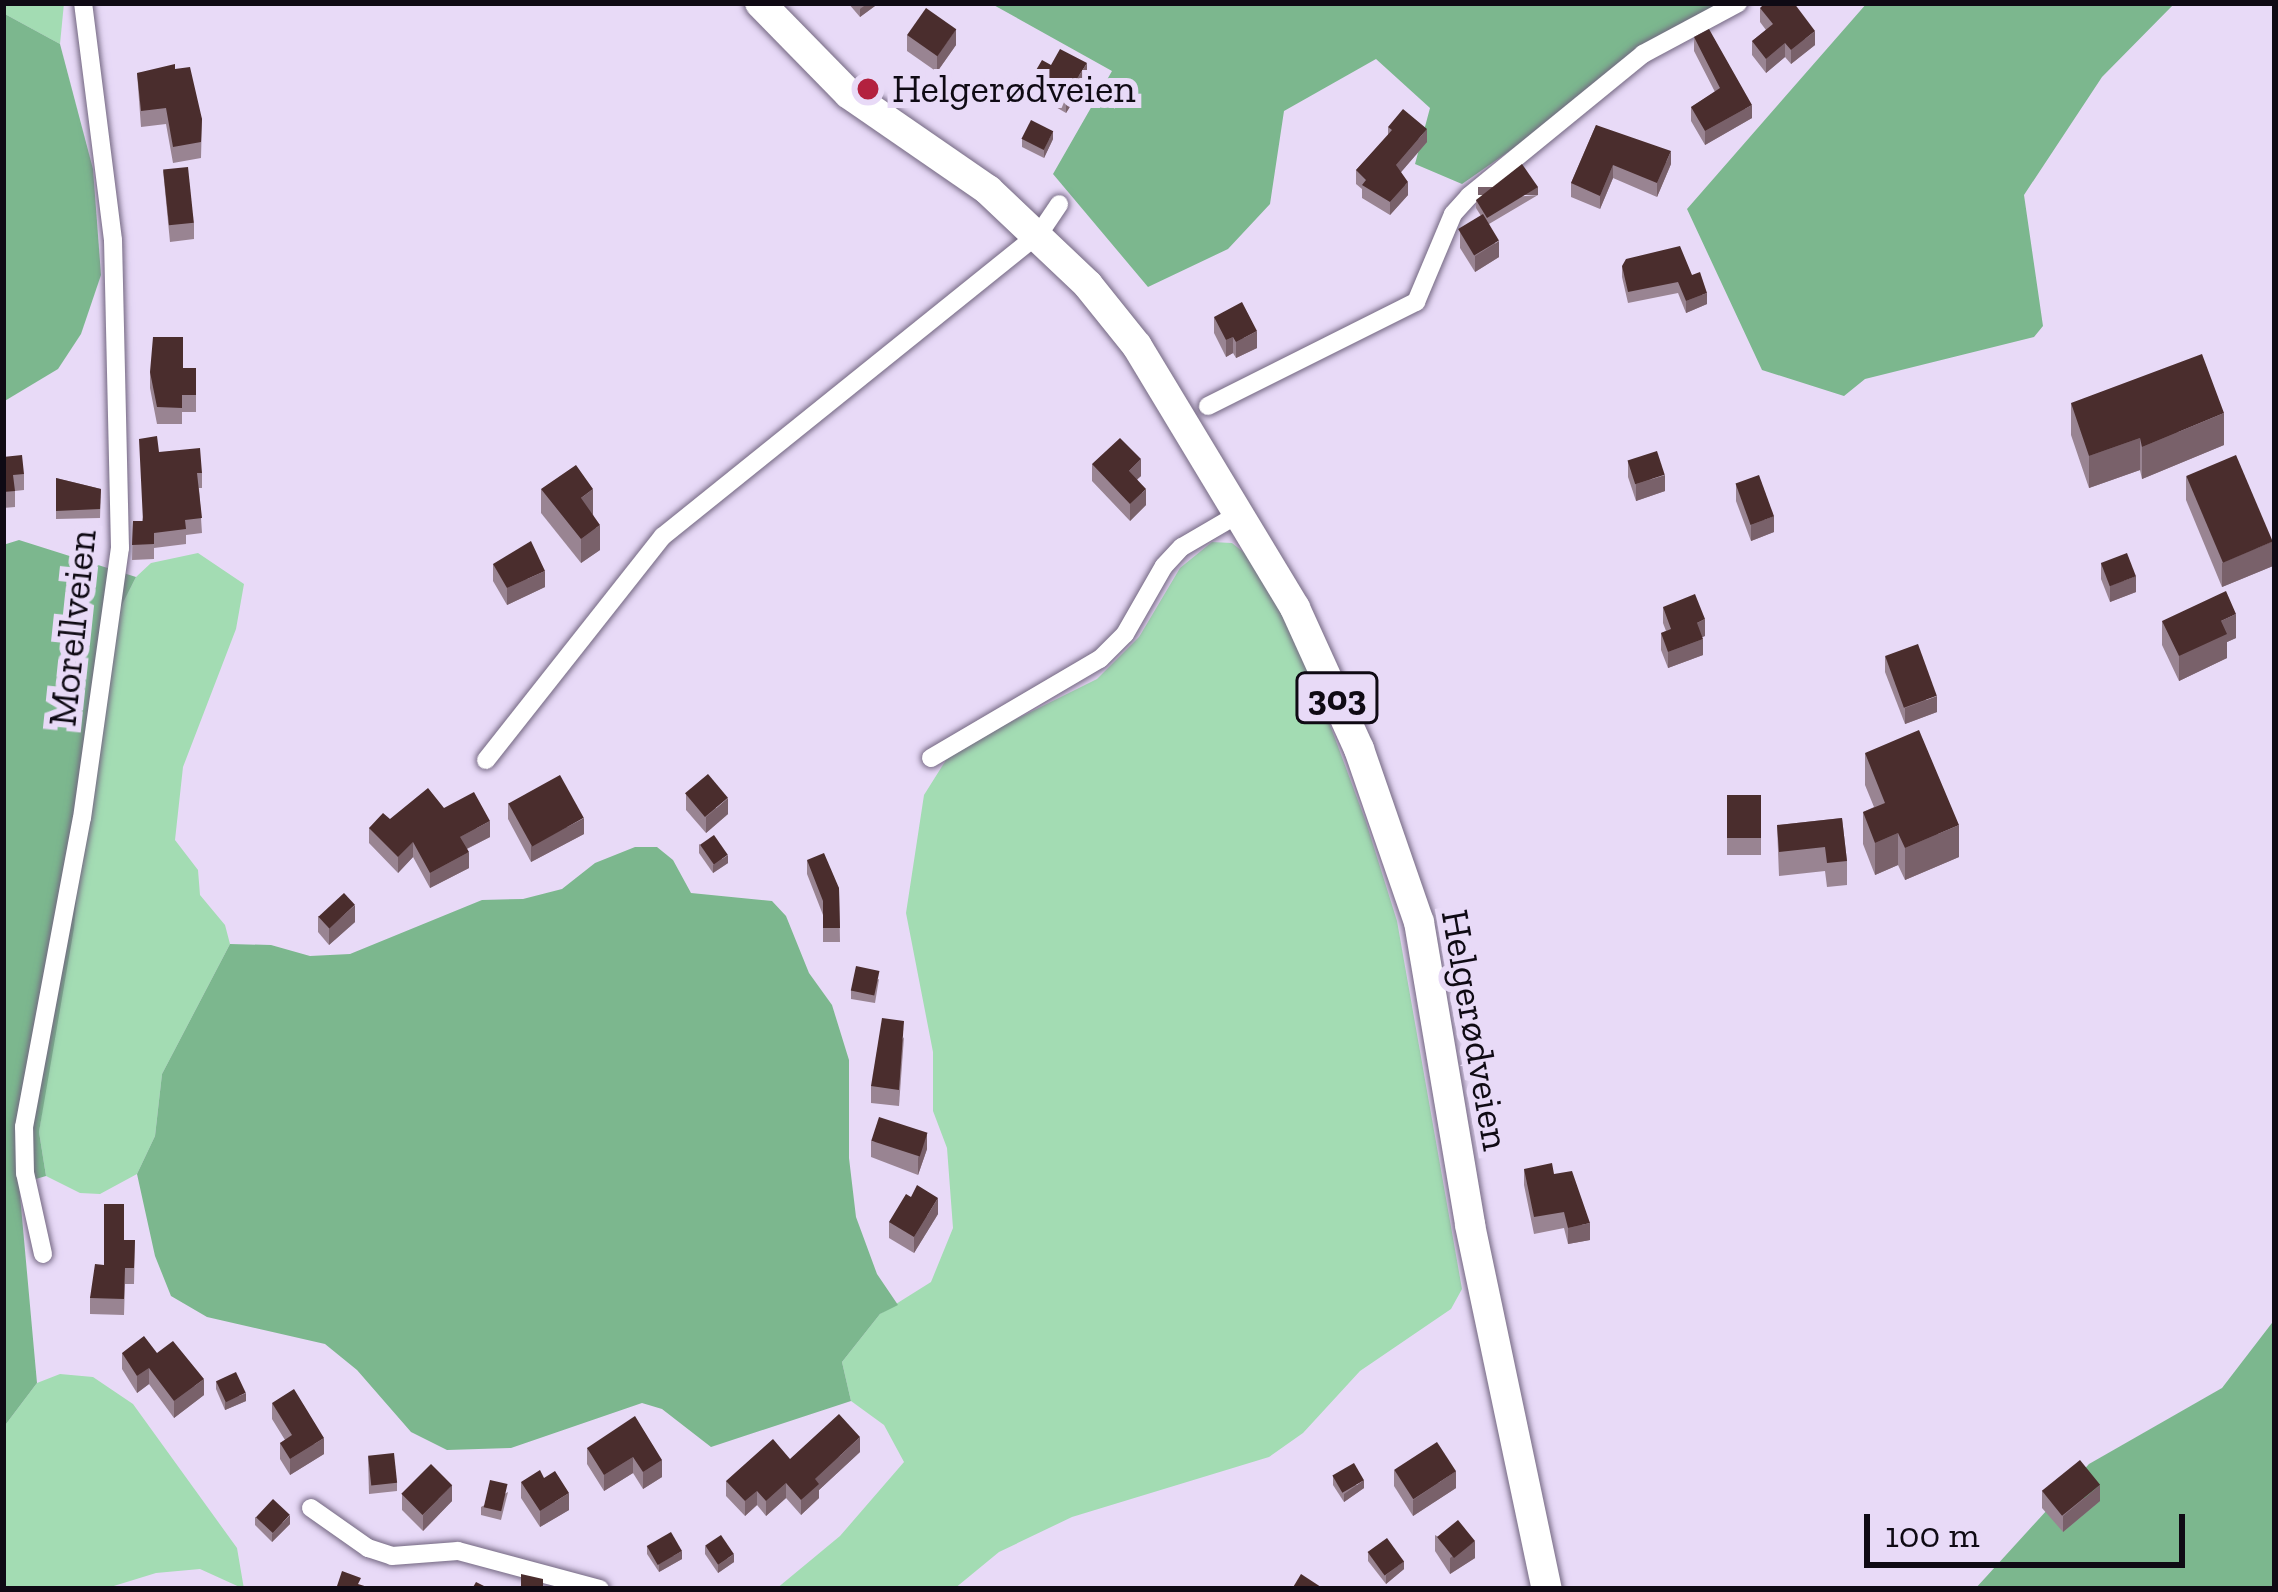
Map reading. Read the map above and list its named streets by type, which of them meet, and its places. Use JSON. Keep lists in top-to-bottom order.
{
  "streets": {
    "main road": ["303", "Helgerødveien"],
    "street": ["Morellveien"]
  },
  "places": ["Helgerødveien"],
  "scale_bar": "100 m"
}
